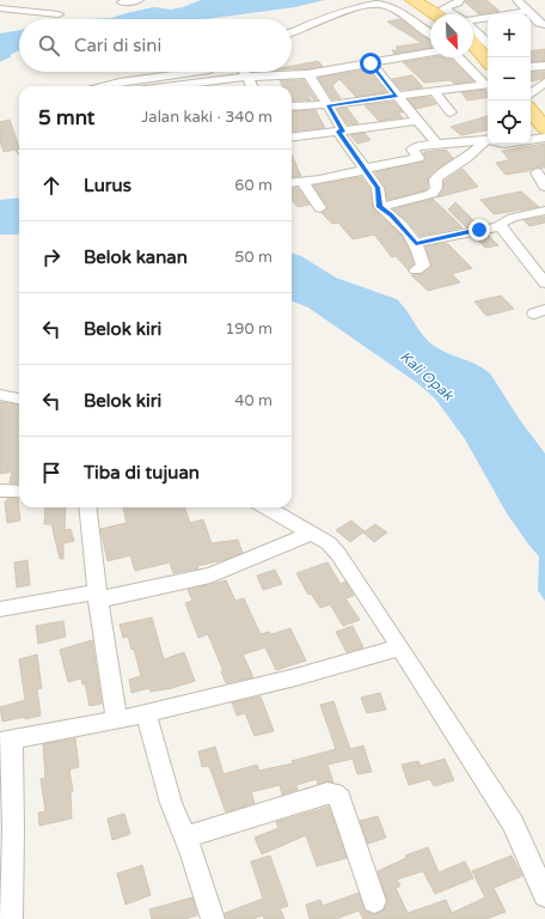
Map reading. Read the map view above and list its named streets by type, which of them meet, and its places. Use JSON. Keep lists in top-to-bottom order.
{
  "water": ["Kali Opak"],
  "north": "bottom right",
  "page": {
    "map_buttons": ["+", "−"],
    "search": "Cari di sini",
    "heading": ["5 mnt", "Jalan kaki · 340 m"],
    "list": [
      ["Lurus", "60 m"],
      ["Belok kanan", "50 m"],
      ["Belok kiri", "190 m"],
      ["Belok kiri", "40 m"],
      "Tiba di tujuan"
    ]
  }
}
